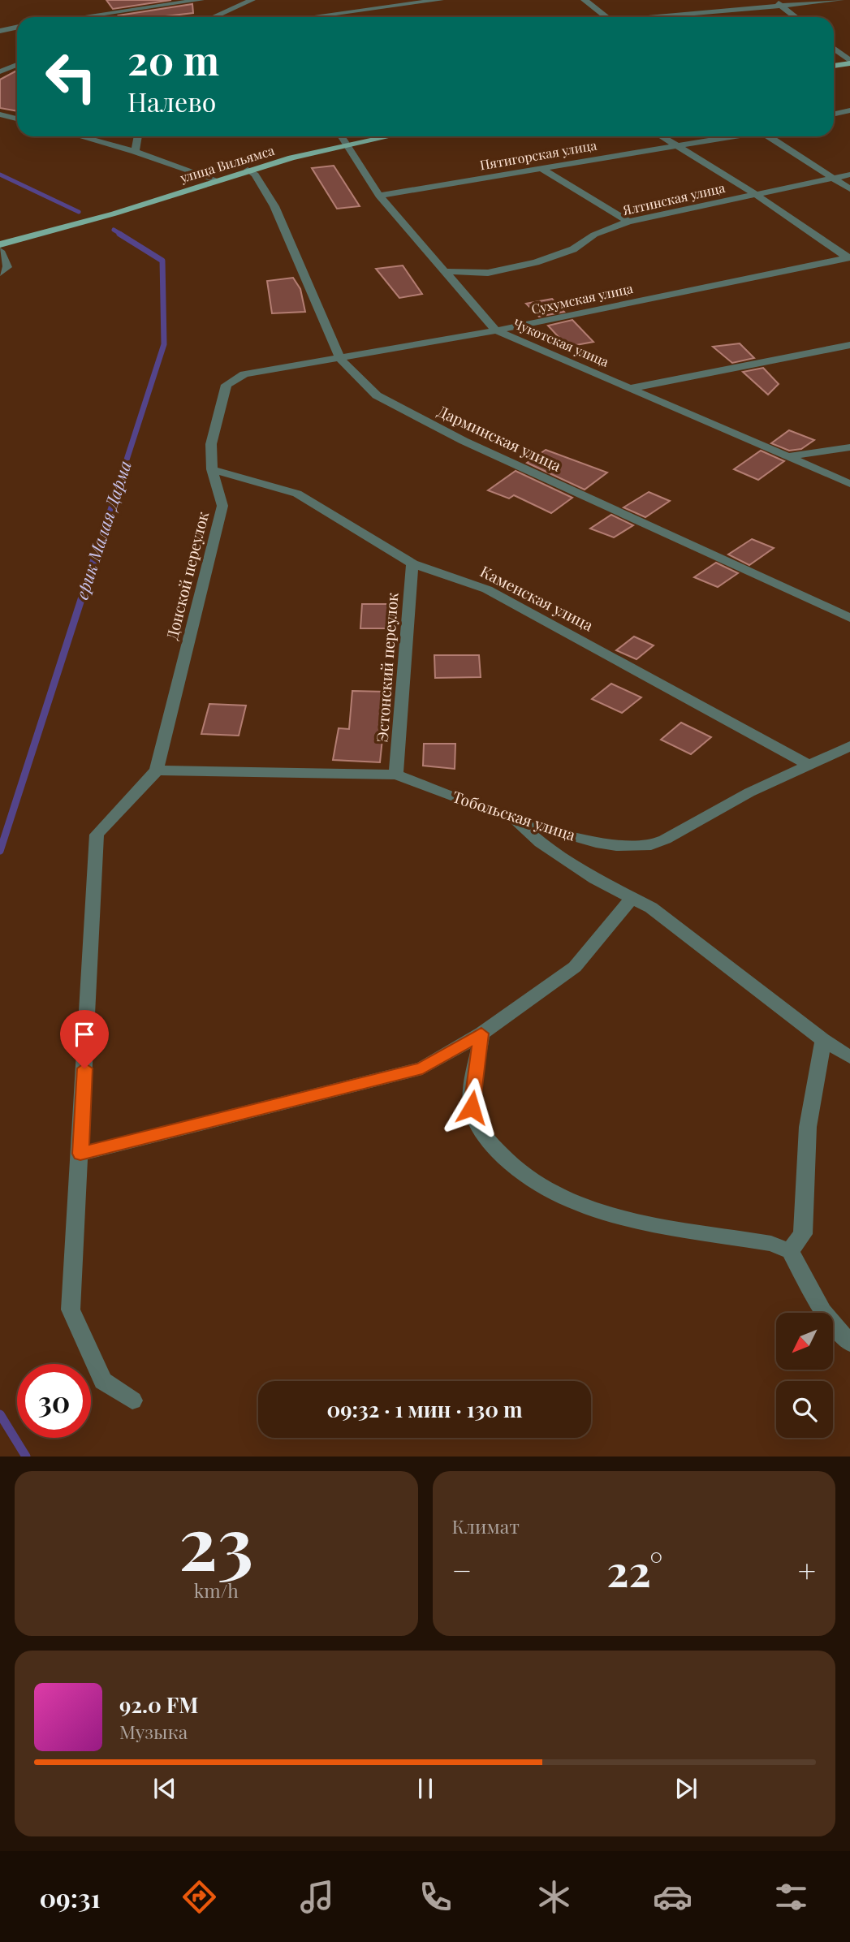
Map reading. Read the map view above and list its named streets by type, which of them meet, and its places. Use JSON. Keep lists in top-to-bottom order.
{
  "streets": {
    "main road": ["улица Вильямса"],
    "street": [
      "Пятигорская улица",
      "Ялтинская улица",
      "Сухумская улица",
      "Чукотская улица",
      "Дарминская улица",
      "Донской переулок",
      "Каменская улица",
      "Эстонский переулок",
      "Тобольская улица"
    ]
  },
  "crossings": [
    ["Пятигорская улица", "Чукотская улица"],
    ["улица Вильямса", "Чукотская улица"],
    ["улица Вильямса", "Дарминская улица"],
    ["Ялтинская улица", "Чукотская улица"],
    ["Сухумская улица", "Чукотская улица"],
    ["Сухумская улица", "Дарминская улица"],
    ["Сухумская улица", "Донской переулок"],
    ["Донской переулок", "Каменская улица"],
    ["Донской переулок", "Тобольская улица"],
    ["Каменская улица", "Эстонский переулок"],
    ["Каменская улица", "Тобольская улица"],
    ["Эстонский переулок", "Тобольская улица"]
  ],
  "water": ["ерик Малая Дарма"],
  "north": "bottom left",
  "page": {
    "turn": ["20 m", "Налево"],
    "limit": "30",
    "trip": "09:32 · 1 мин · 130 m",
    "tile": [
      ["23", "km/h"],
      "Климат"
    ],
    "heat": ["−", "22°", "+"],
    "song": ["92.0 FM", "Музыка"],
    "tabs": "09:31"
  }
}
